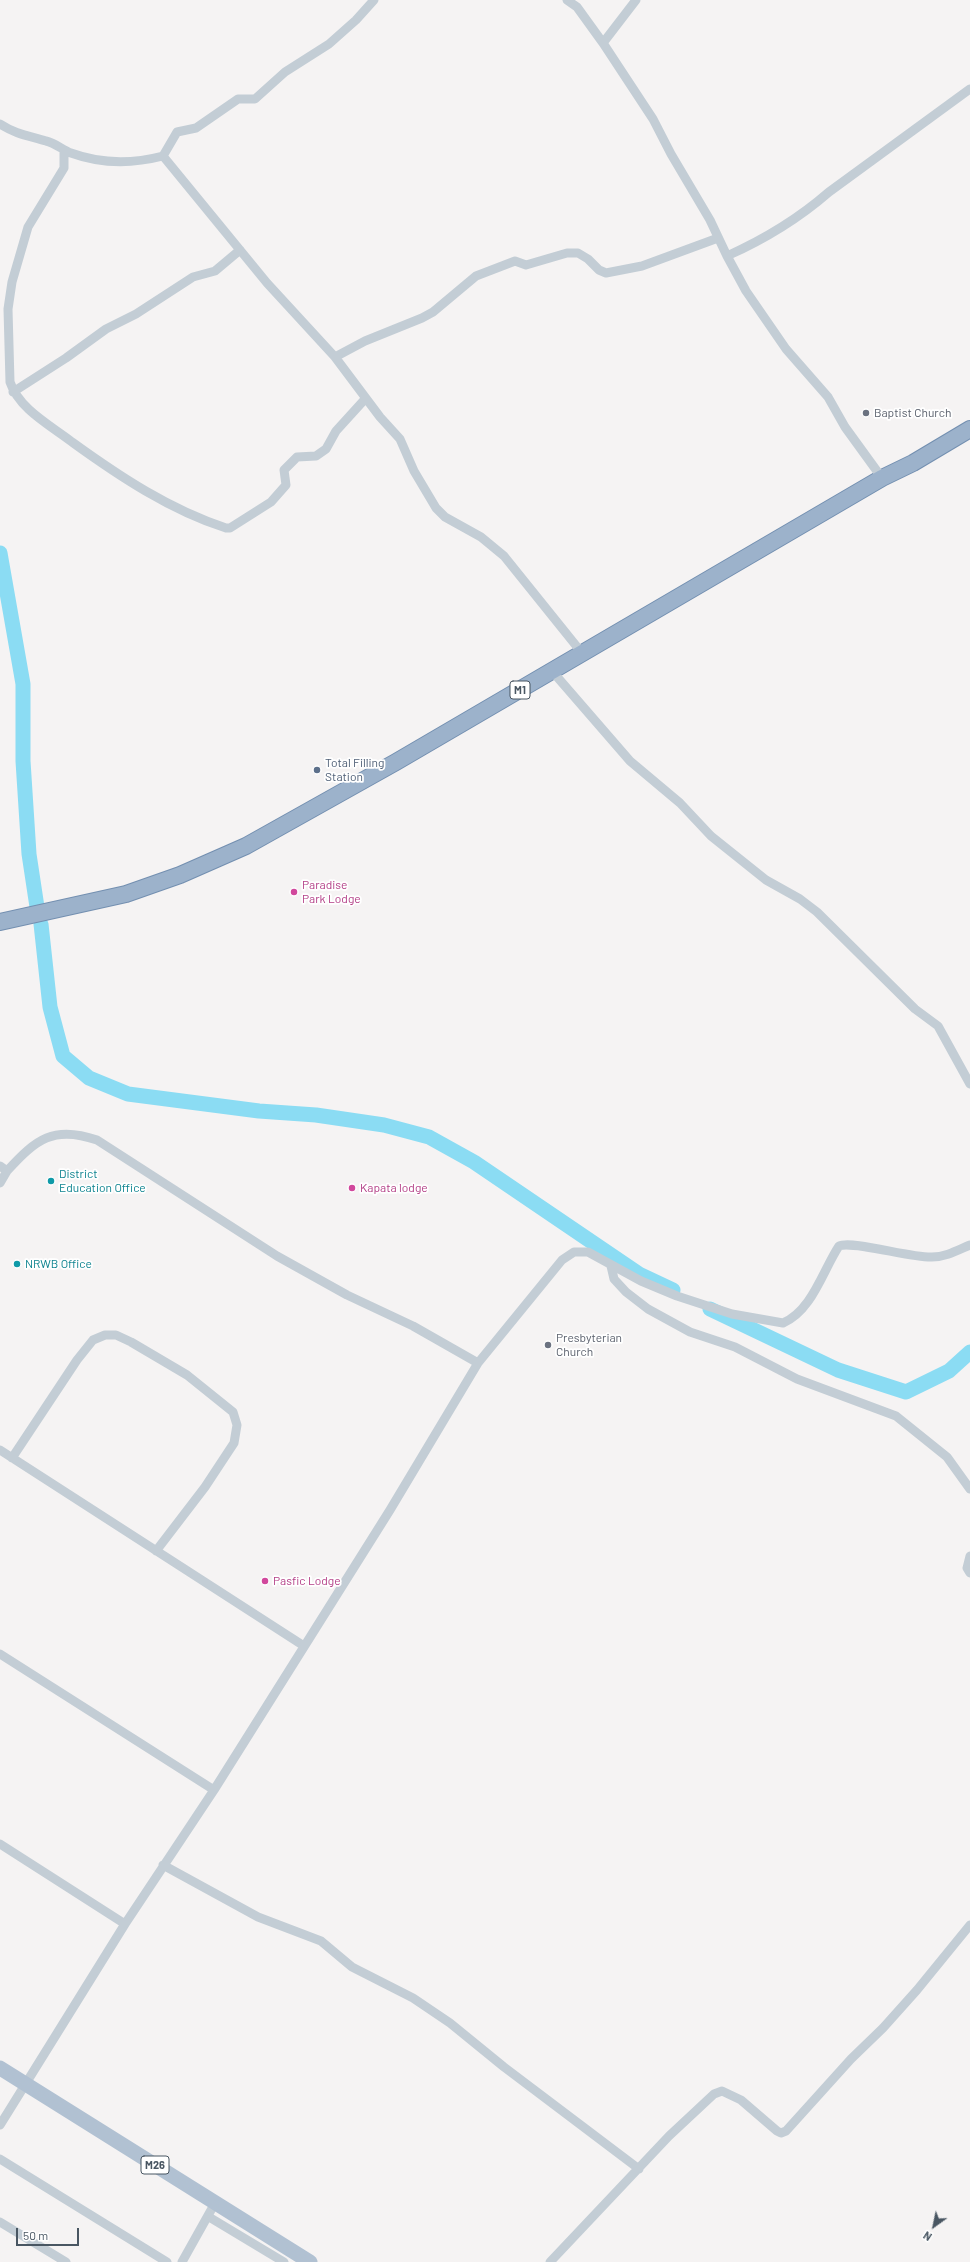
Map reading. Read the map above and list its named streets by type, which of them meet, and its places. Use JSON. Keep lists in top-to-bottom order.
{
  "streets": {
    "highway": ["M1"],
    "main road": ["M26"]
  },
  "places": [
    "Baptist Church",
    "Total Filling Station",
    "Paradise Park Lodge",
    "District Education Office",
    "Kapata lodge",
    "NRWB Office",
    "Presbyterian Church",
    "Pasfic Lodge"
  ],
  "scale_bar": "50 m",
  "north": "bottom left"
}
